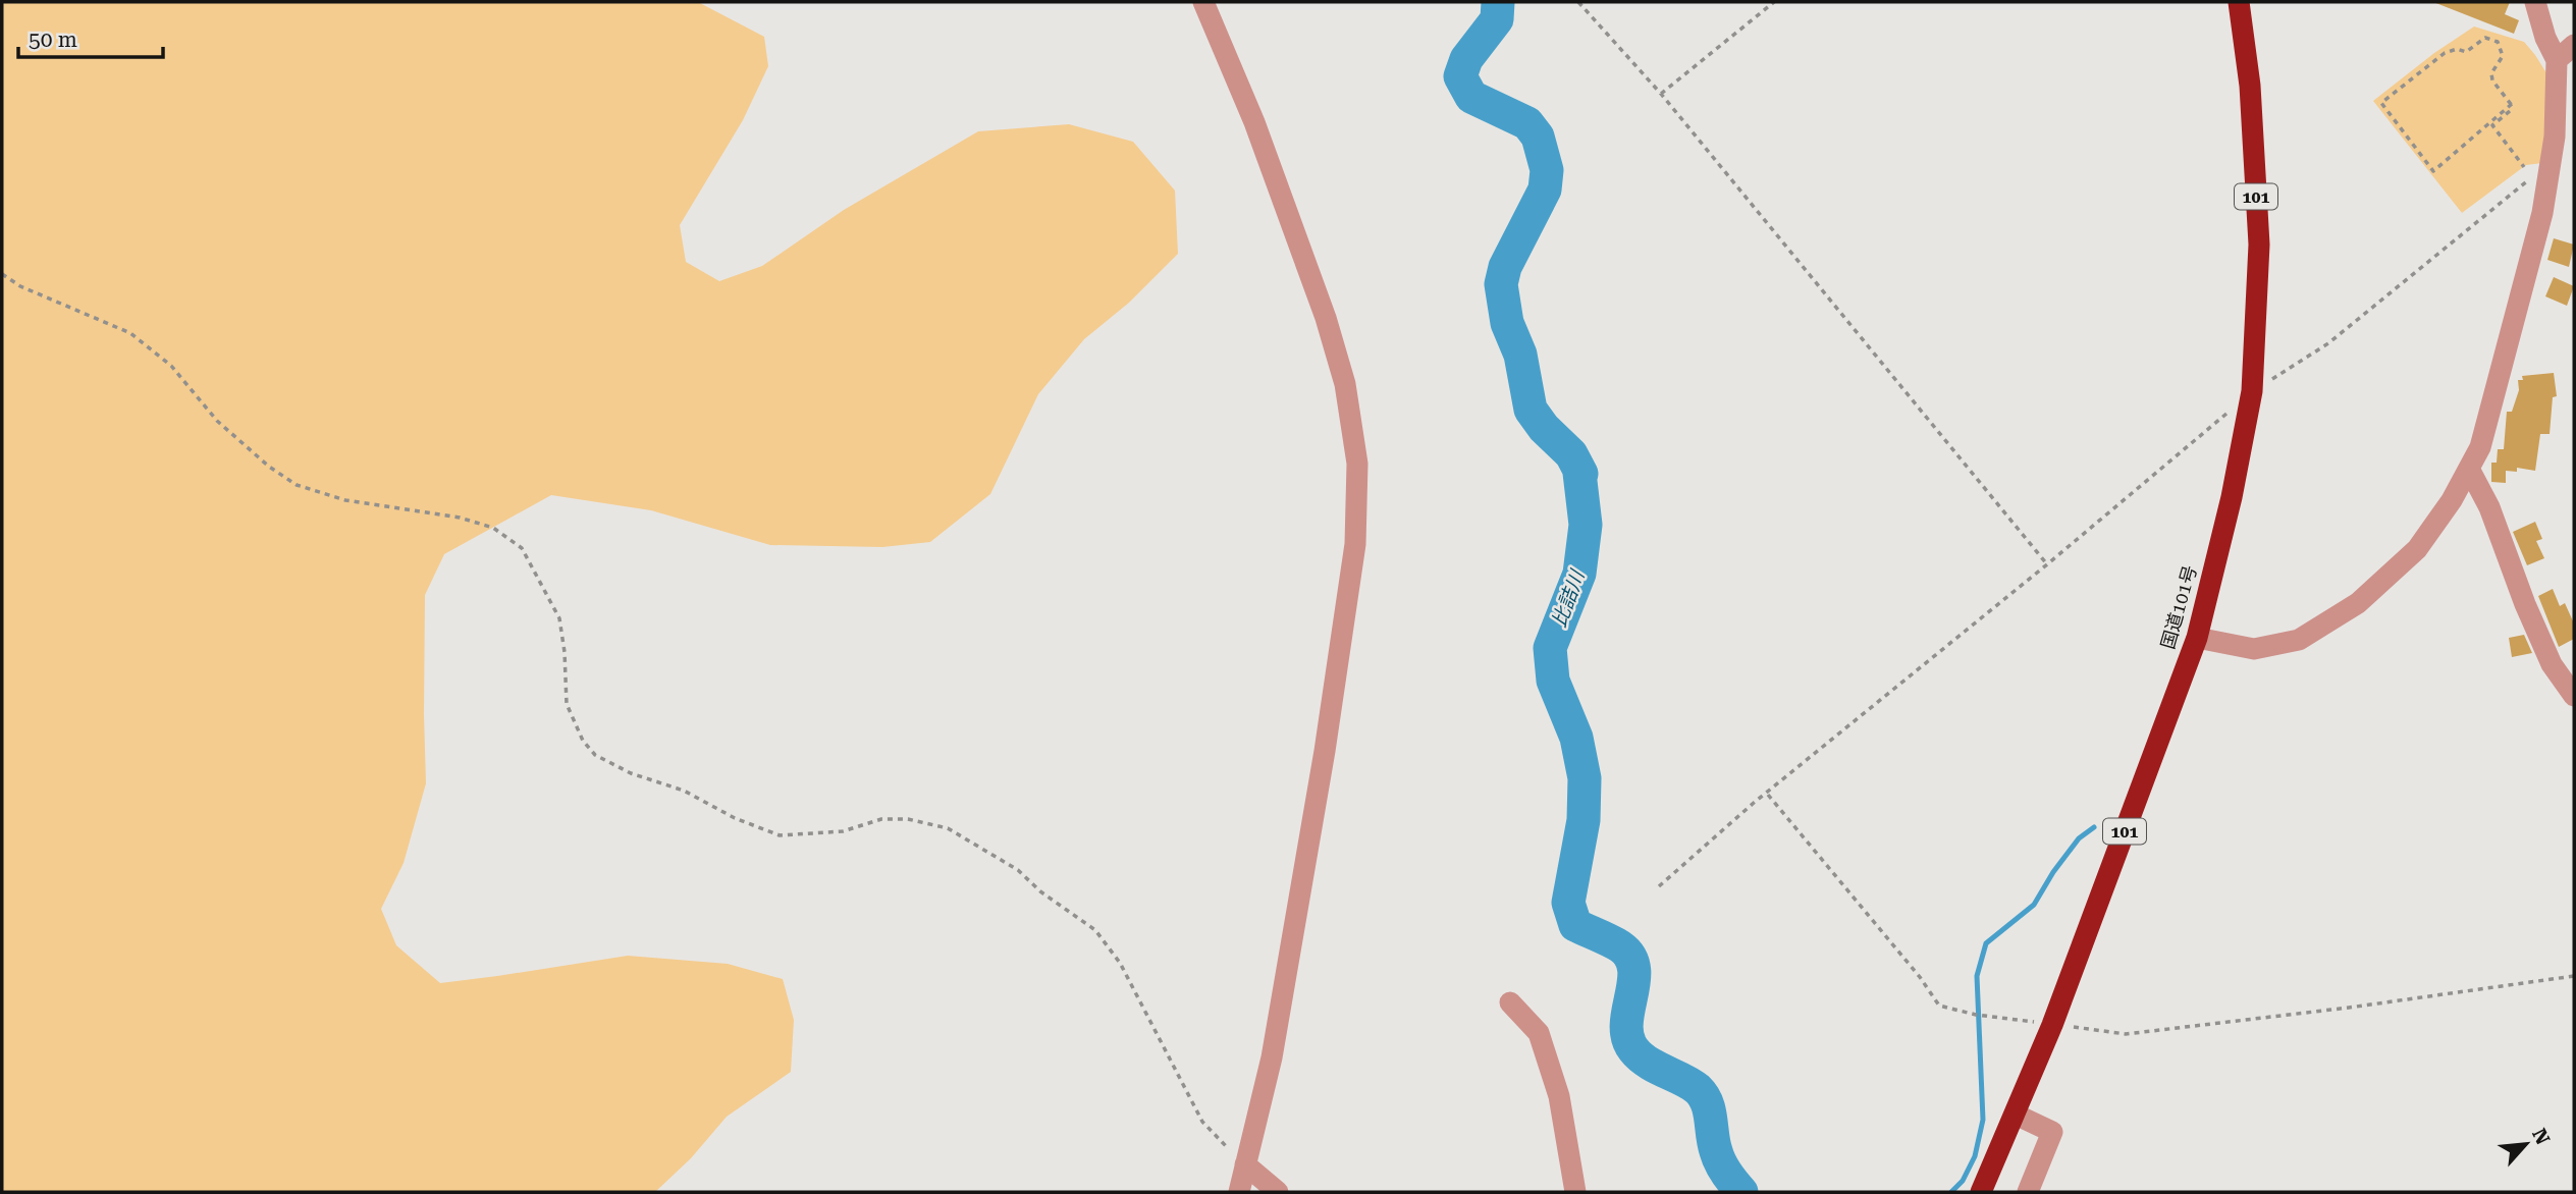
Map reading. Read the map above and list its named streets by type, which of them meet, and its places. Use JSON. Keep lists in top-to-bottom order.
{
  "streets": {
    "highway": ["101", "国道101号"]
  },
  "water": ["比詰川"],
  "scale_bar": "50 m",
  "north": "top right"
}
